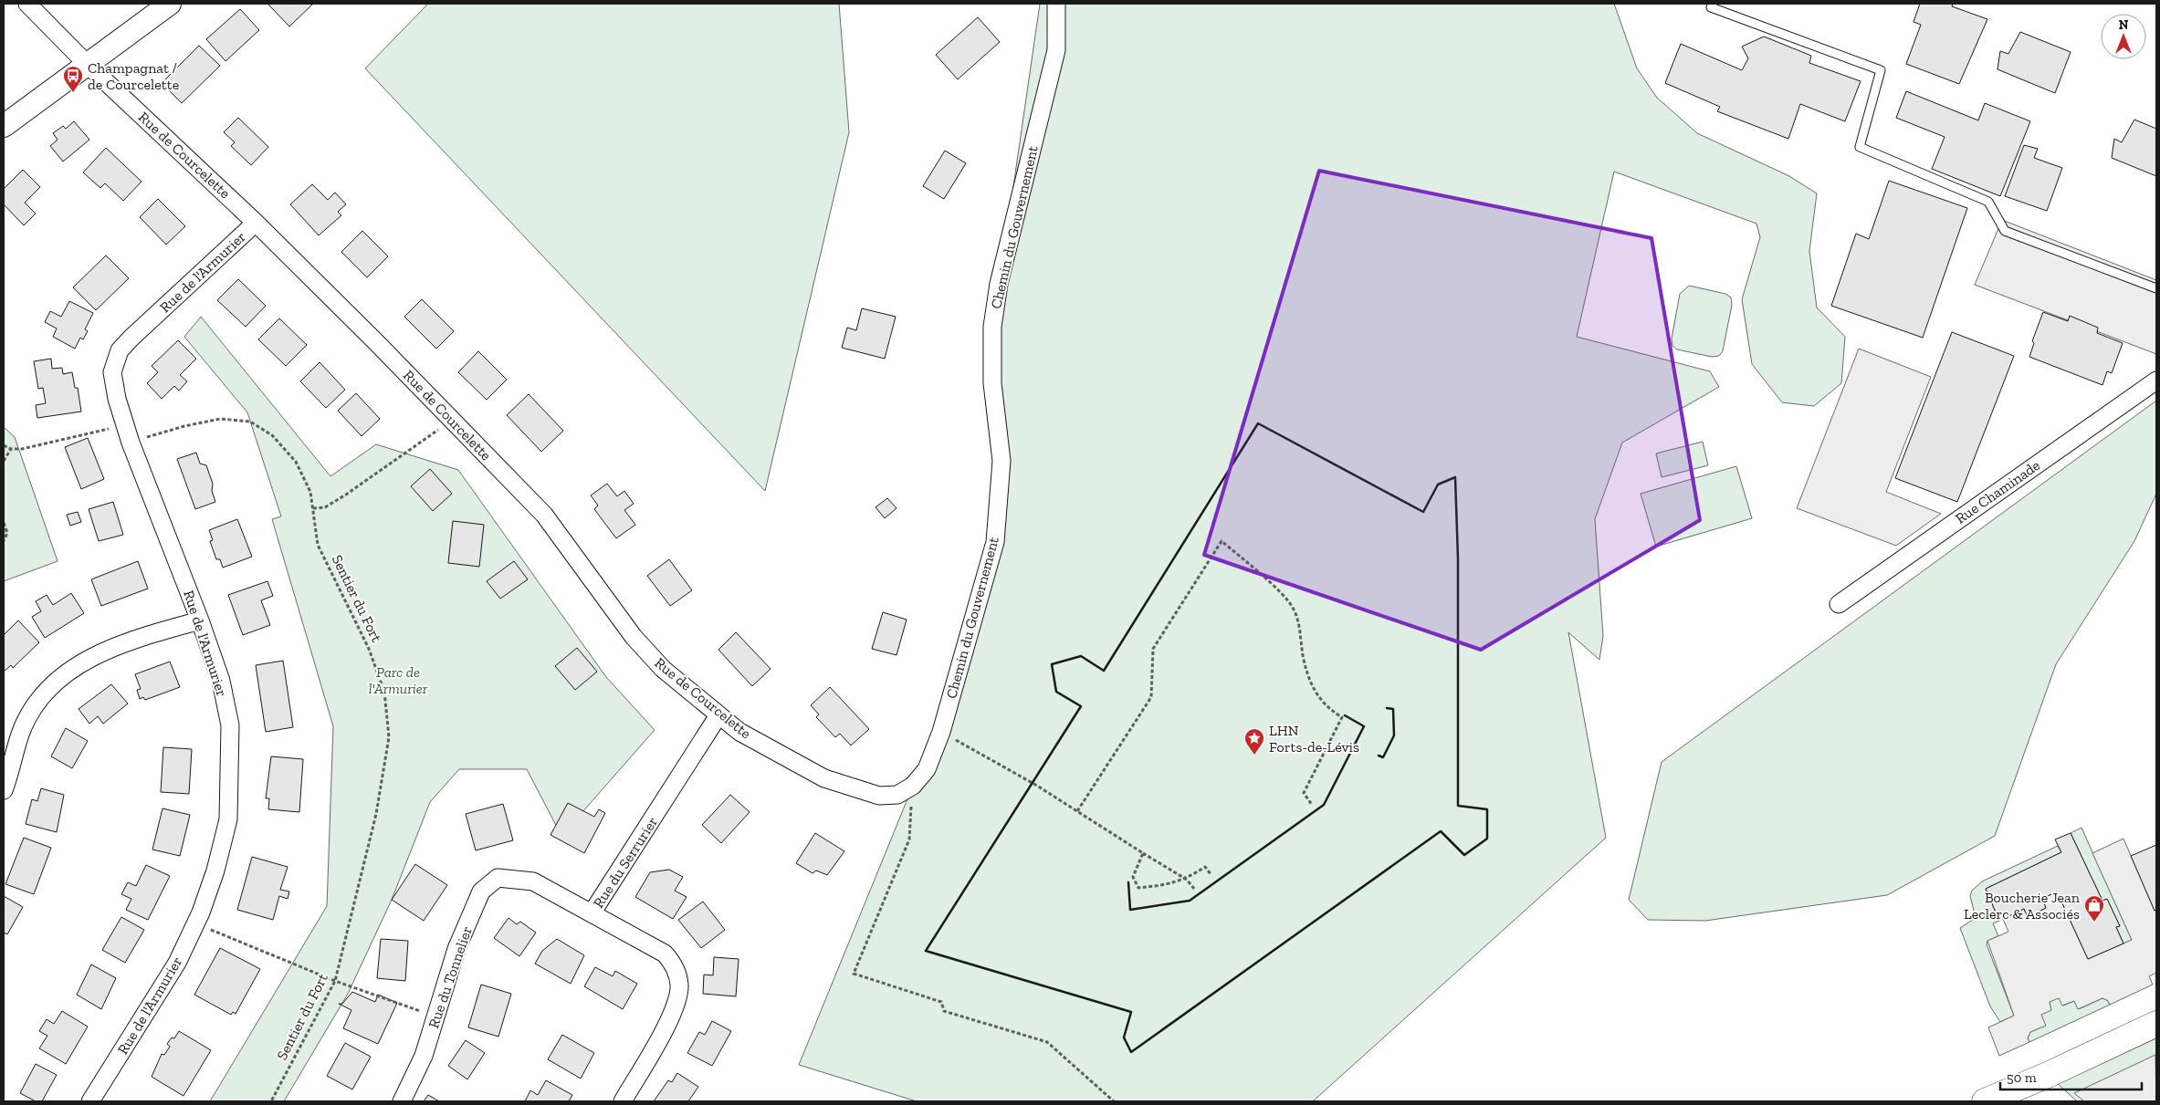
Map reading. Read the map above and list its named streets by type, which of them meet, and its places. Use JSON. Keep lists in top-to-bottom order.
{
  "streets": {
    "street": [
      "Rue de Courcelette",
      "Chemin du Gouvernement",
      "Rue de l'Armurier",
      "Rue Chaminade",
      "Rue du Serrurier",
      "Rue du Tonnelier"
    ],
    "path": ["Sentier du Fort"]
  },
  "crossings": [
    ["Rue de Courcelette", "Chemin du Gouvernement"],
    ["Rue de Courcelette", "Rue de l'Armurier"],
    ["Rue de Courcelette", "Rue du Serrurier"],
    ["Rue de l'Armurier", "Sentier du Fort"],
    ["Rue du Serrurier", "Rue du Tonnelier"]
  ],
  "parks": ["Parc de l'Armurier"],
  "places": {
    "bus stop": ["Champagnat / de Courcelette"],
    "place": ["LHN Forts-de-Lévis"],
    "shop": ["Boucherie Jean Leclerc & Associés"]
  },
  "scale_bar": "50 m",
  "north": "top"
}
